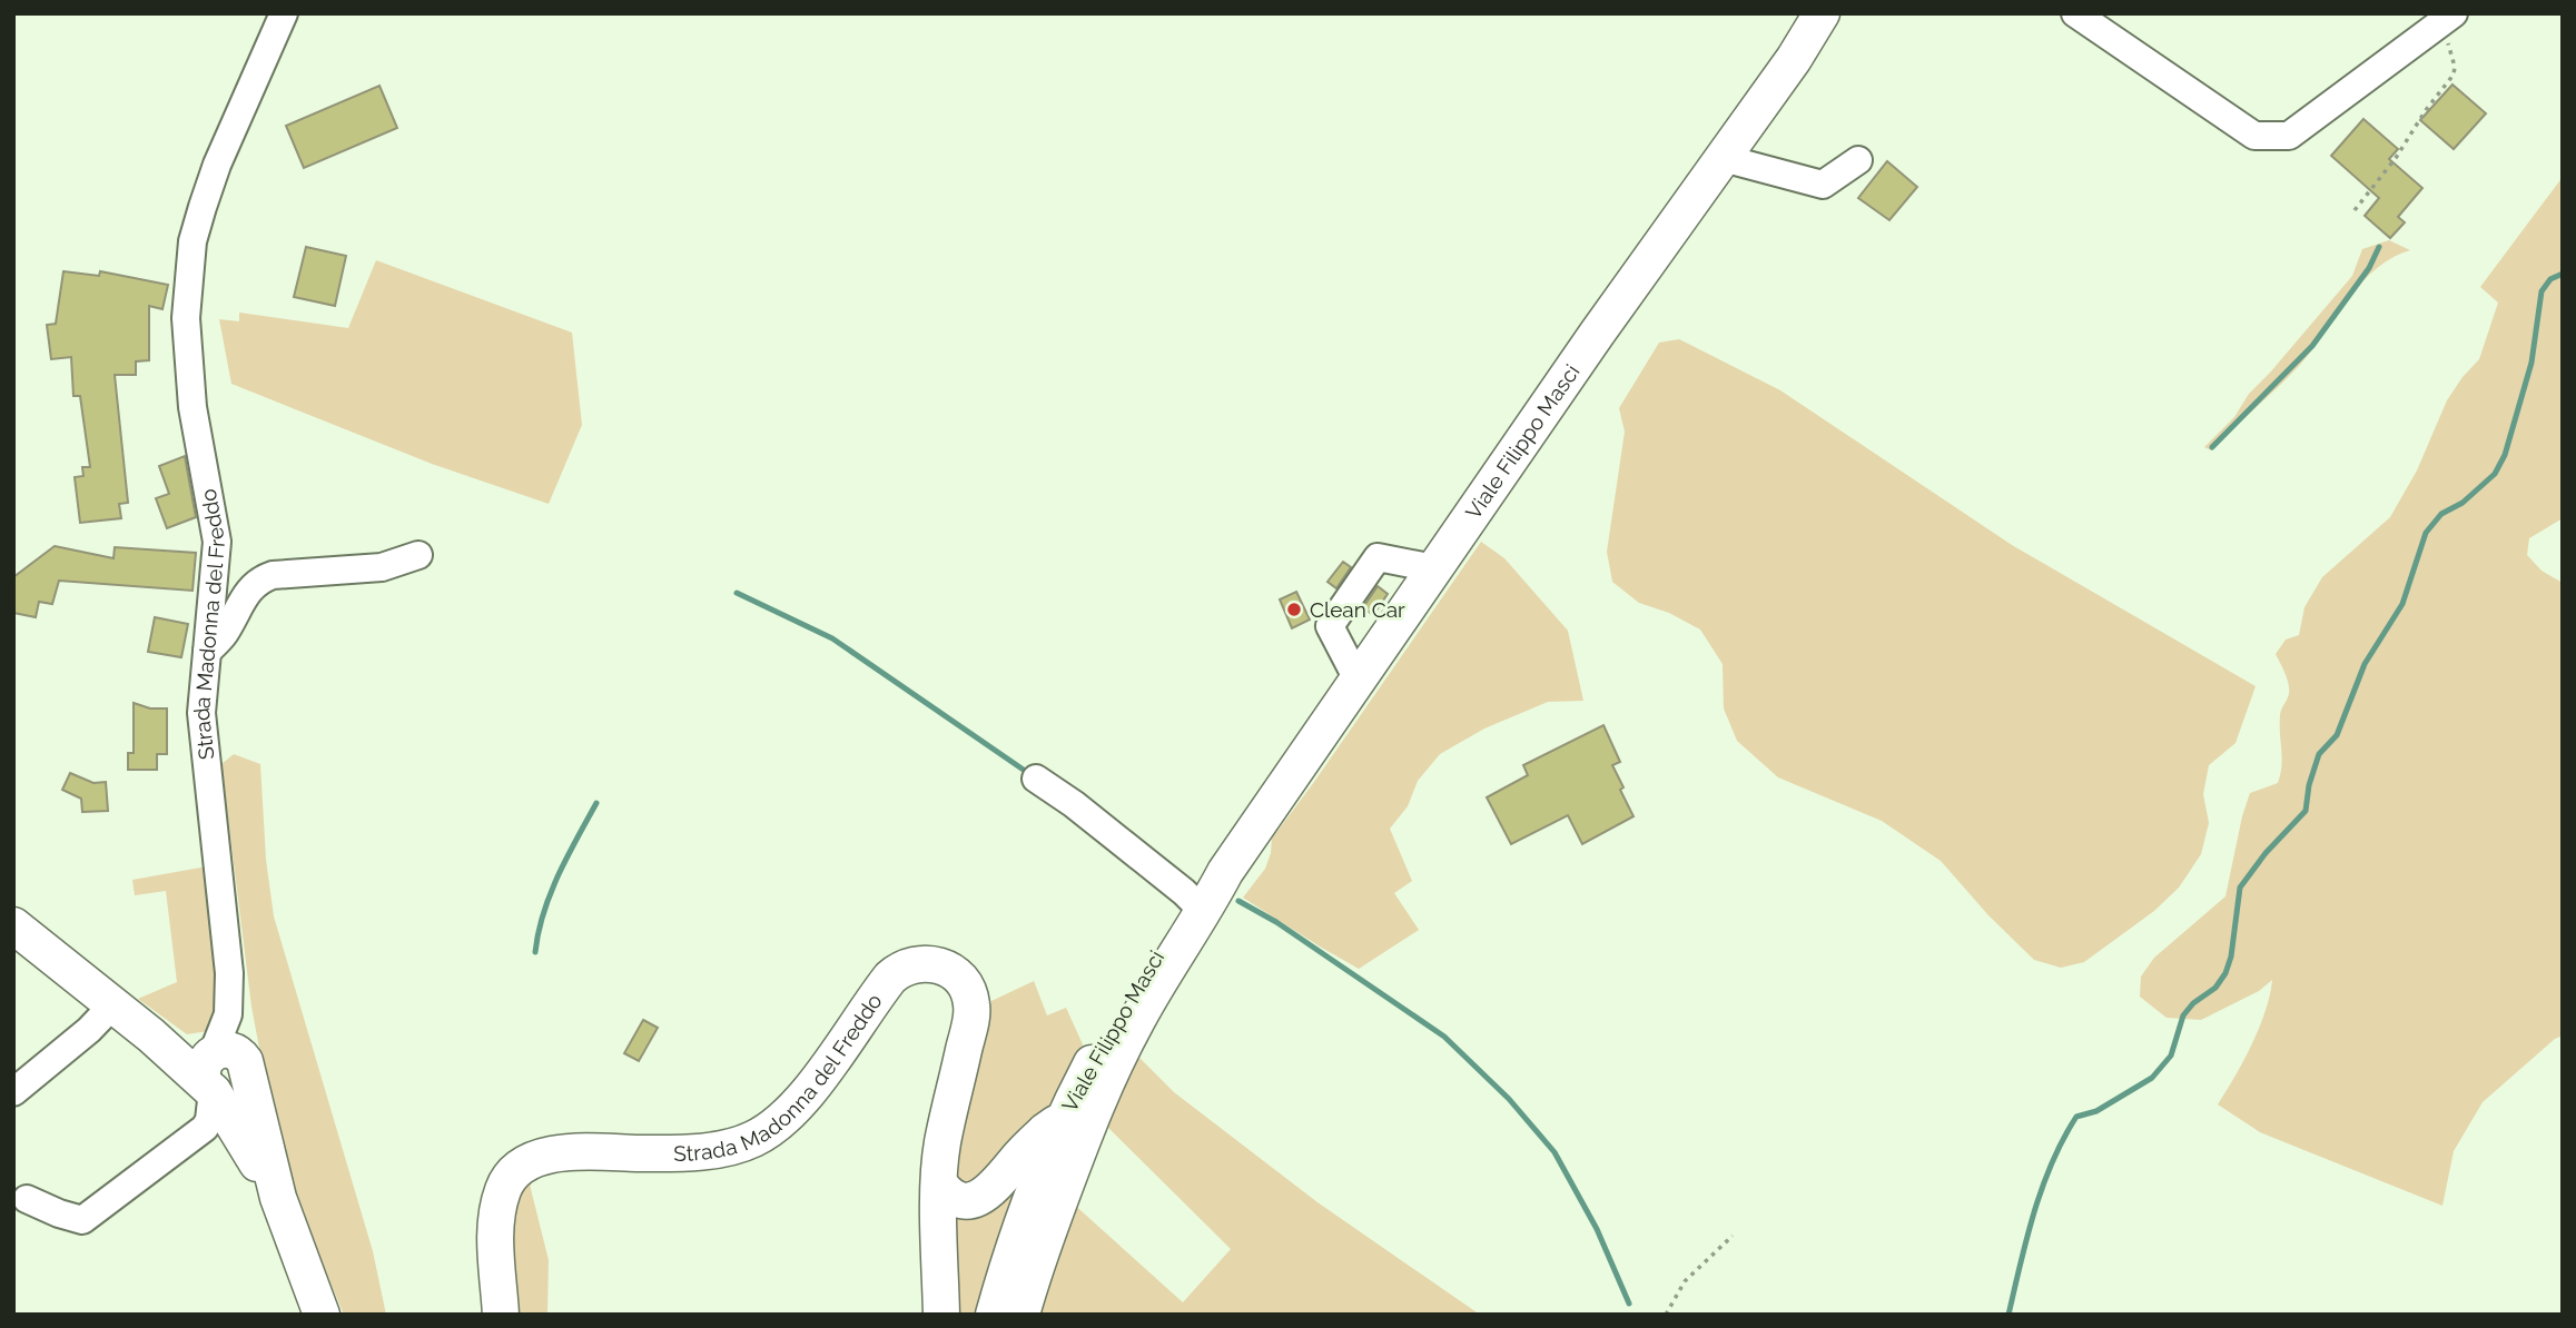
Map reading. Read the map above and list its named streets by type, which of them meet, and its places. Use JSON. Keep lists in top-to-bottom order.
{
  "streets": {
    "main road": ["Viale Filippo Masci", "Strada Madonna del Freddo"]
  },
  "places": ["Clean Car"]
}
